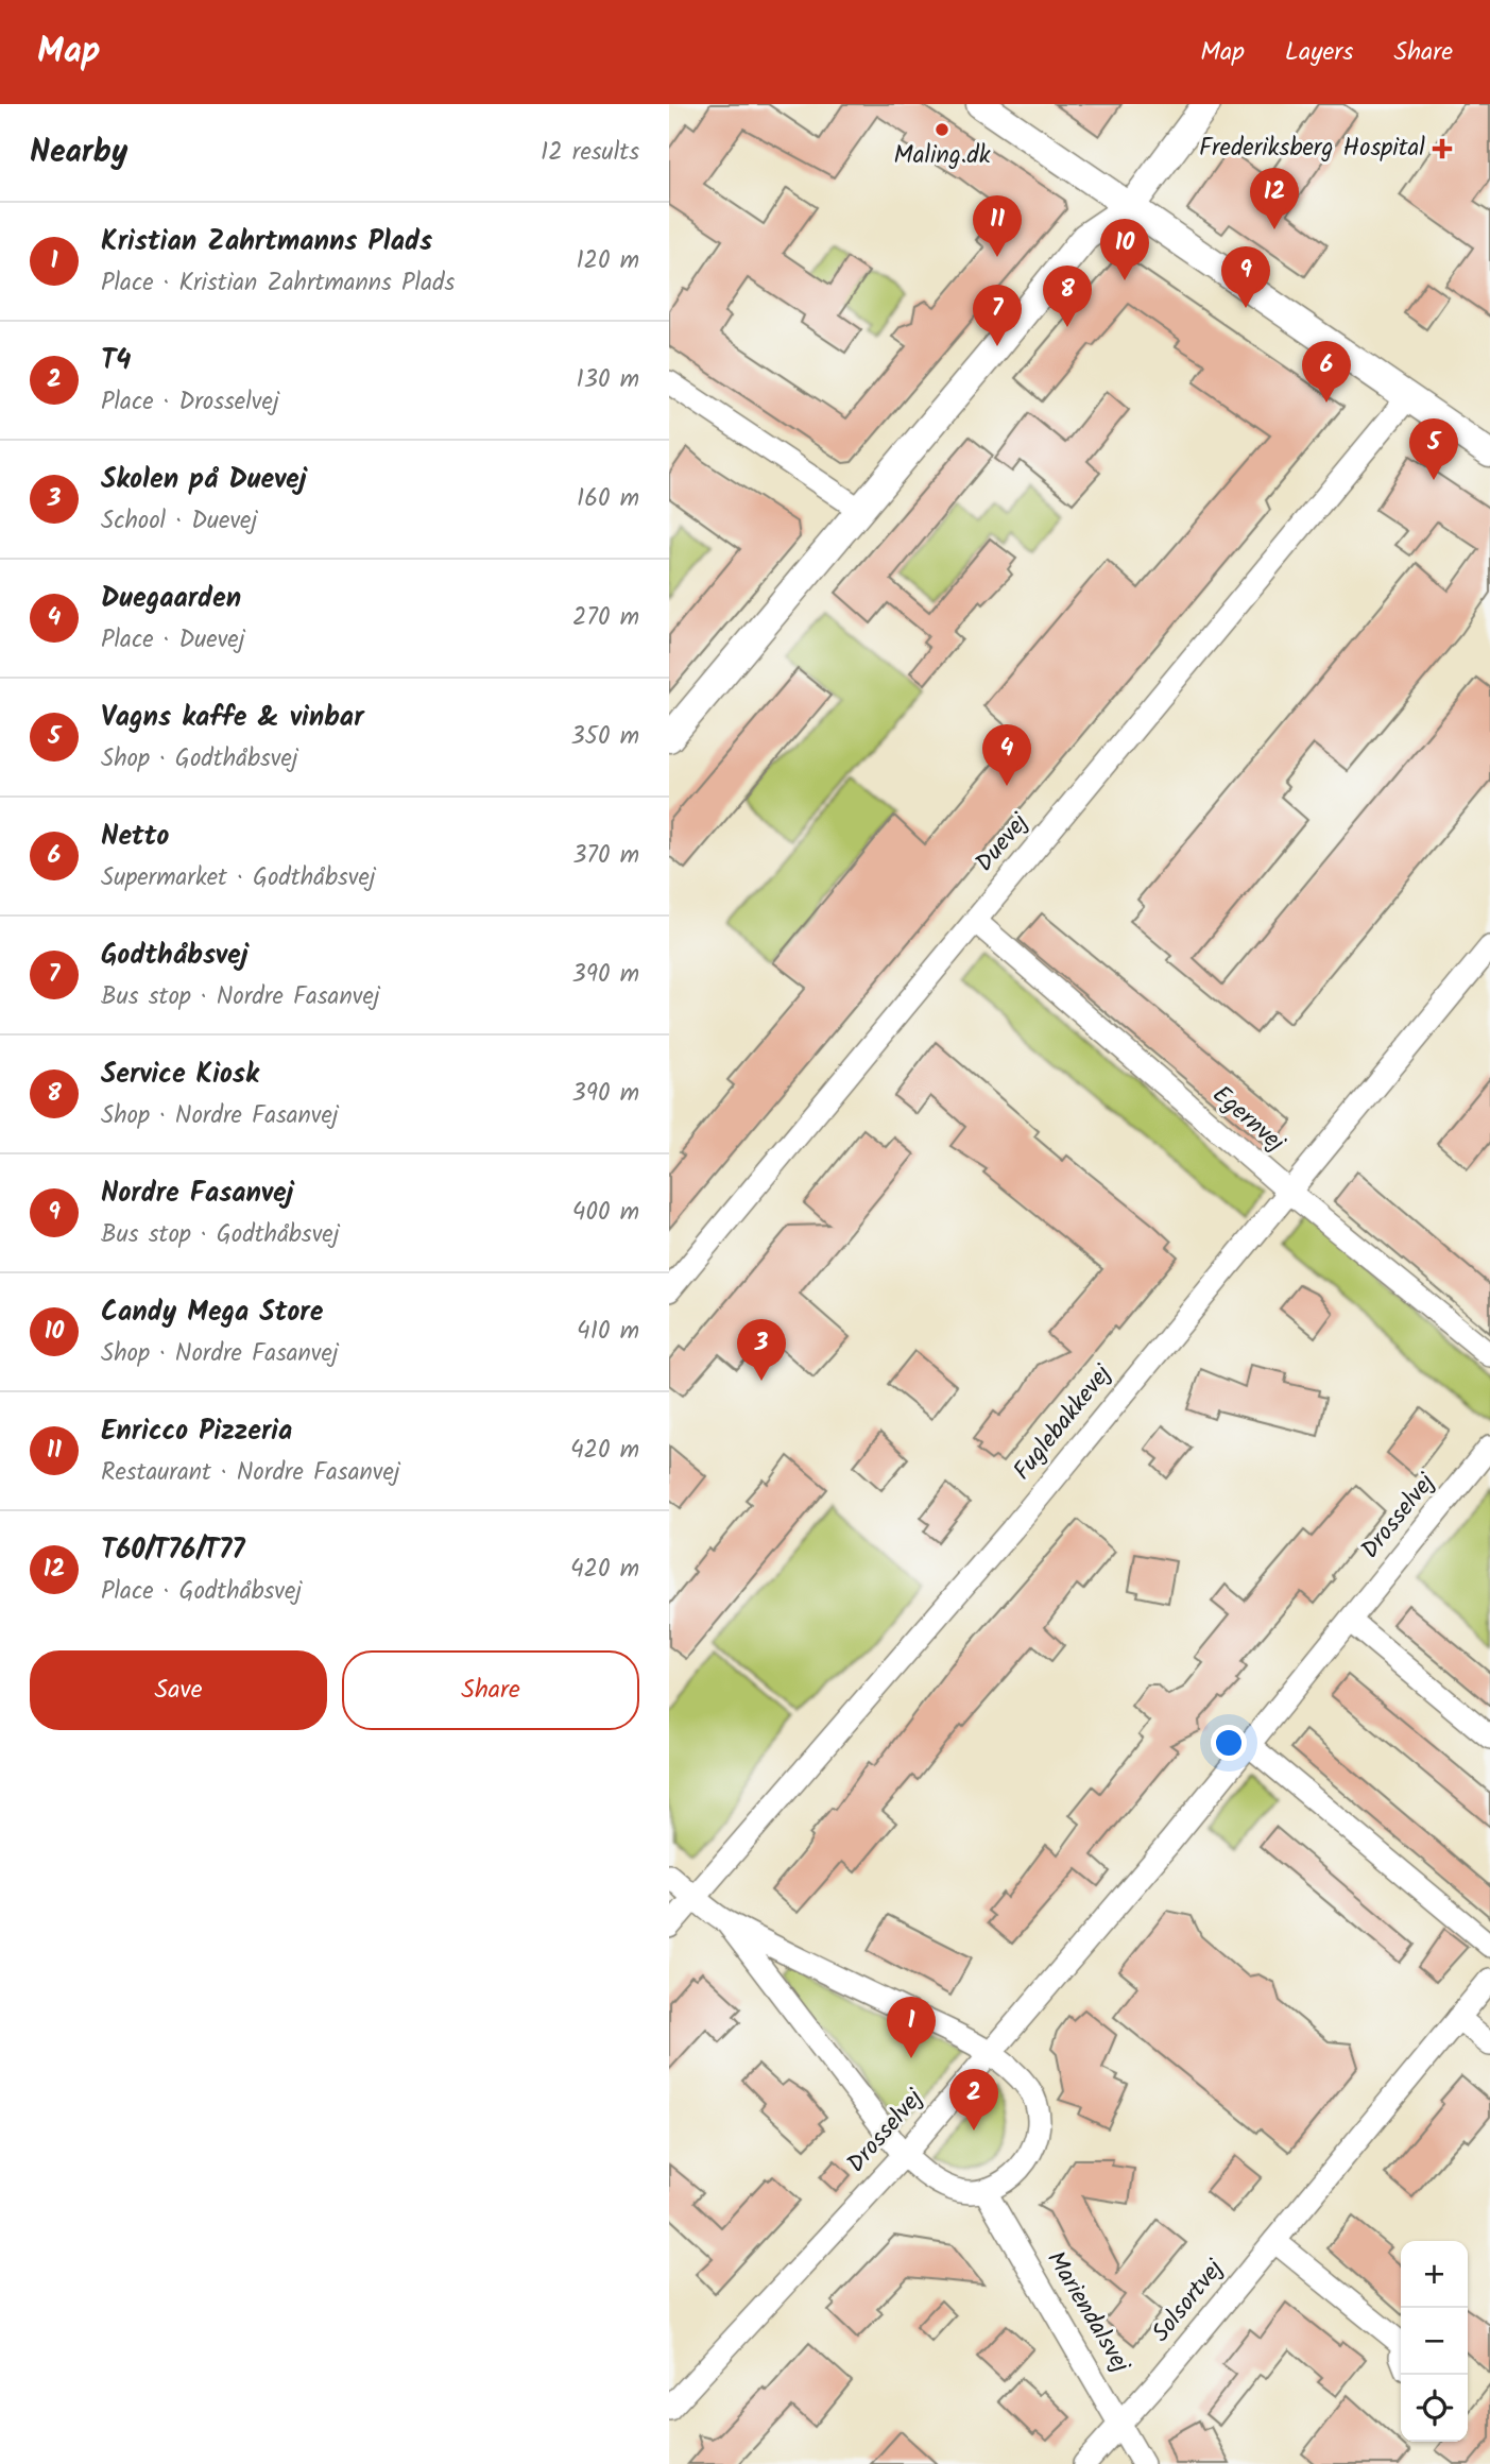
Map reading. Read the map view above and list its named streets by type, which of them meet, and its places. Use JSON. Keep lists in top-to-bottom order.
{
  "streets": {
    "street": [
      "Duevej",
      "Egernvej",
      "Fuglebakkevej",
      "Drosselvej",
      "Solsortvej",
      "Mariendalsvej"
    ]
  },
  "crossings": [
    ["Duevej", "Egernvej"],
    ["Egernvej", "Fuglebakkevej"],
    ["Solsortvej", "Mariendalsvej"]
  ],
  "places": {
    "other": ["Maling.dk"],
    "health": ["Frederiksberg Hospital"]
  },
  "page": {
    "header": "Map",
    "nav": ["Map", "Layers", "Share"],
    "heading": ["Nearby", "12 results"],
    "pins": [
      "12",
      "11",
      "10",
      "9",
      "8",
      "7",
      "6",
      "5",
      "4",
      "3",
      "1",
      "2"
    ],
    "list": [
      {
        "mark": "1",
        "name": "Kristian Zahrtmanns Plads",
        "note": "Place · Kristian Zahrtmanns Plads",
        "value": "120 m"
      },
      {
        "mark": "2",
        "name": "T4",
        "note": "Place · Drosselvej",
        "value": "130 m"
      },
      {
        "mark": "3",
        "name": "Skolen på Duevej",
        "note": "School · Duevej",
        "value": "160 m"
      },
      {
        "mark": "4",
        "name": "Duegaarden",
        "note": "Place · Duevej",
        "value": "270 m"
      },
      {
        "mark": "5",
        "name": "Vagns kaffe & vinbar",
        "note": "Shop · Godthåbsvej",
        "value": "350 m"
      },
      {
        "mark": "6",
        "name": "Netto",
        "note": "Supermarket · Godthåbsvej",
        "value": "370 m"
      },
      {
        "mark": "7",
        "name": "Godthåbsvej",
        "note": "Bus stop · Nordre Fasanvej",
        "value": "390 m"
      },
      {
        "mark": "8",
        "name": "Service Kiosk",
        "note": "Shop · Nordre Fasanvej",
        "value": "390 m"
      },
      {
        "mark": "9",
        "name": "Nordre Fasanvej",
        "note": "Bus stop · Godthåbsvej",
        "value": "400 m"
      },
      {
        "mark": "10",
        "name": "Candy Mega Store",
        "note": "Shop · Nordre Fasanvej",
        "value": "410 m"
      },
      {
        "mark": "11",
        "name": "Enricco Pizzeria",
        "note": "Restaurant · Nordre Fasanvej",
        "value": "420 m"
      },
      {
        "mark": "12",
        "name": "T60/T76/T77",
        "note": "Place · Godthåbsvej",
        "value": "420 m"
      }
    ],
    "buttons": ["Save", "Share"],
    "map_buttons": ["+", "−"]
  }
}
